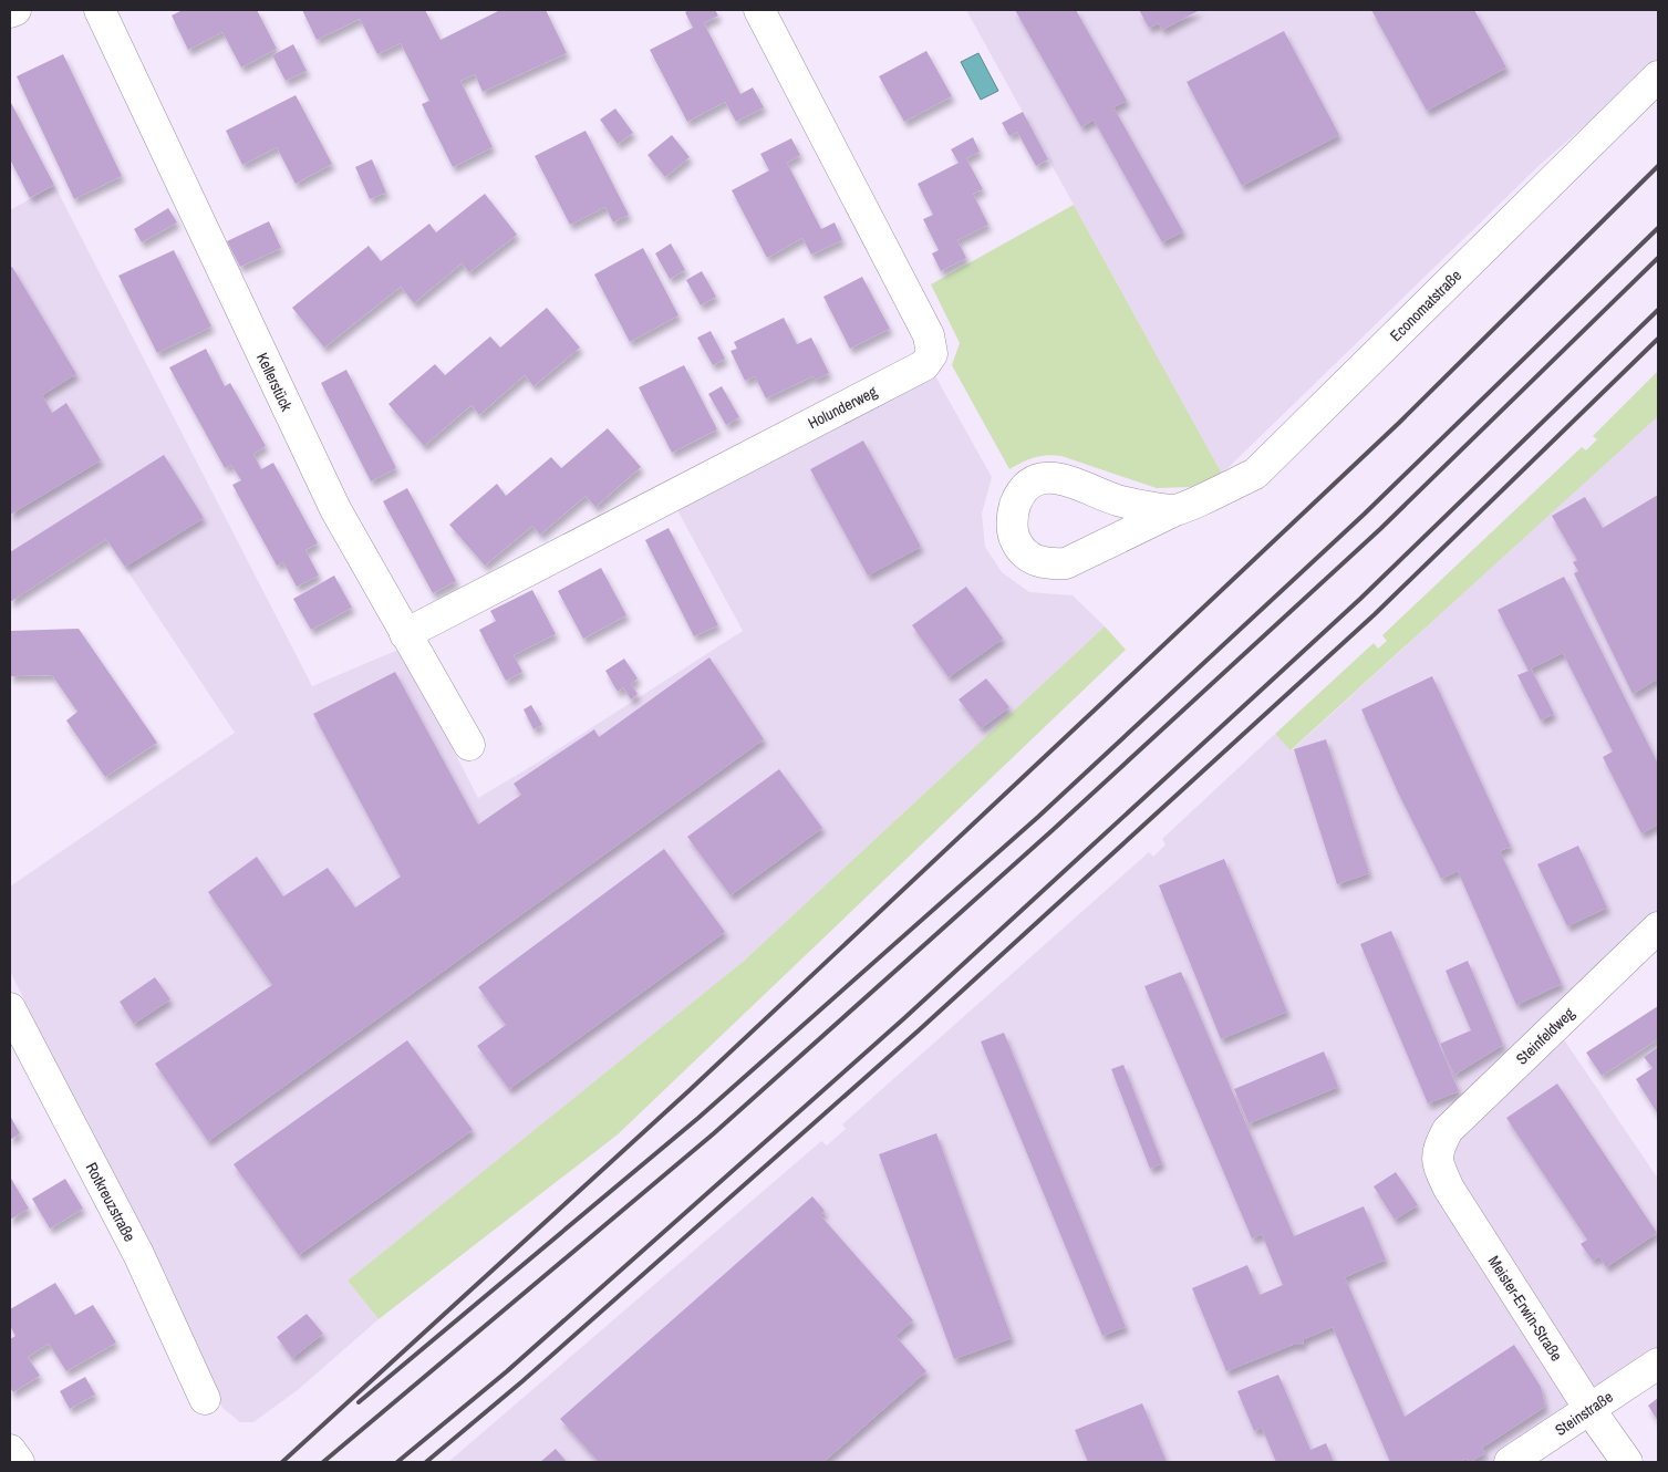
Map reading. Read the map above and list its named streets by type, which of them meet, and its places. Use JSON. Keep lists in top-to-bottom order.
{
  "streets": {
    "street": [
      "Economatstraße",
      "Kellerstück",
      "Holunderweg",
      "Steinfeldweg",
      "Rotkreuzstraße",
      "Meister-Erwin-Straße",
      "Steinstraße"
    ]
  },
  "crossings": [
    ["Kellerstück", "Holunderweg"],
    ["Steinfeldweg", "Meister-Erwin-Straße"],
    ["Meister-Erwin-Straße", "Steinstraße"]
  ]
}
